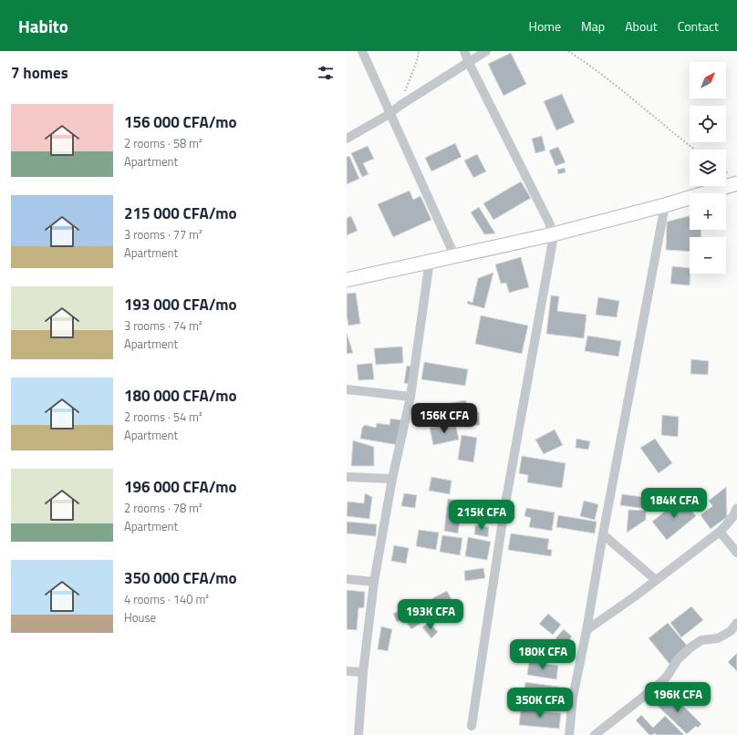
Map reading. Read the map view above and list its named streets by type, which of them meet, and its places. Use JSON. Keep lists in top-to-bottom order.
{
  "north": "top right",
  "page": {
    "header": "Habito",
    "nav": [
      "Home",
      "Map",
      "About",
      "Contact"
    ],
    "heading": "7 homes",
    "map_buttons": ["+", "−"],
    "list": [
      {
        "name": "156 000 CFA/mo",
        "note": "2 rooms · 58 m² · Apartment"
      },
      {
        "name": "215 000 CFA/mo",
        "note": "3 rooms · 77 m² · Apartment"
      },
      {
        "name": "193 000 CFA/mo",
        "note": "3 rooms · 74 m² · Apartment"
      },
      {
        "name": "180 000 CFA/mo",
        "note": "2 rooms · 54 m² · Apartment"
      },
      {
        "name": "196 000 CFA/mo",
        "note": "2 rooms · 78 m² · Apartment"
      },
      {
        "name": "350 000 CFA/mo",
        "note": "4 rooms · 140 m² · House"
      }
    ],
    "price": [
      "156K CFA",
      "184K CFA",
      "215K CFA",
      "193K CFA",
      "180K CFA",
      "196K CFA",
      "350K CFA"
    ]
  }
}
